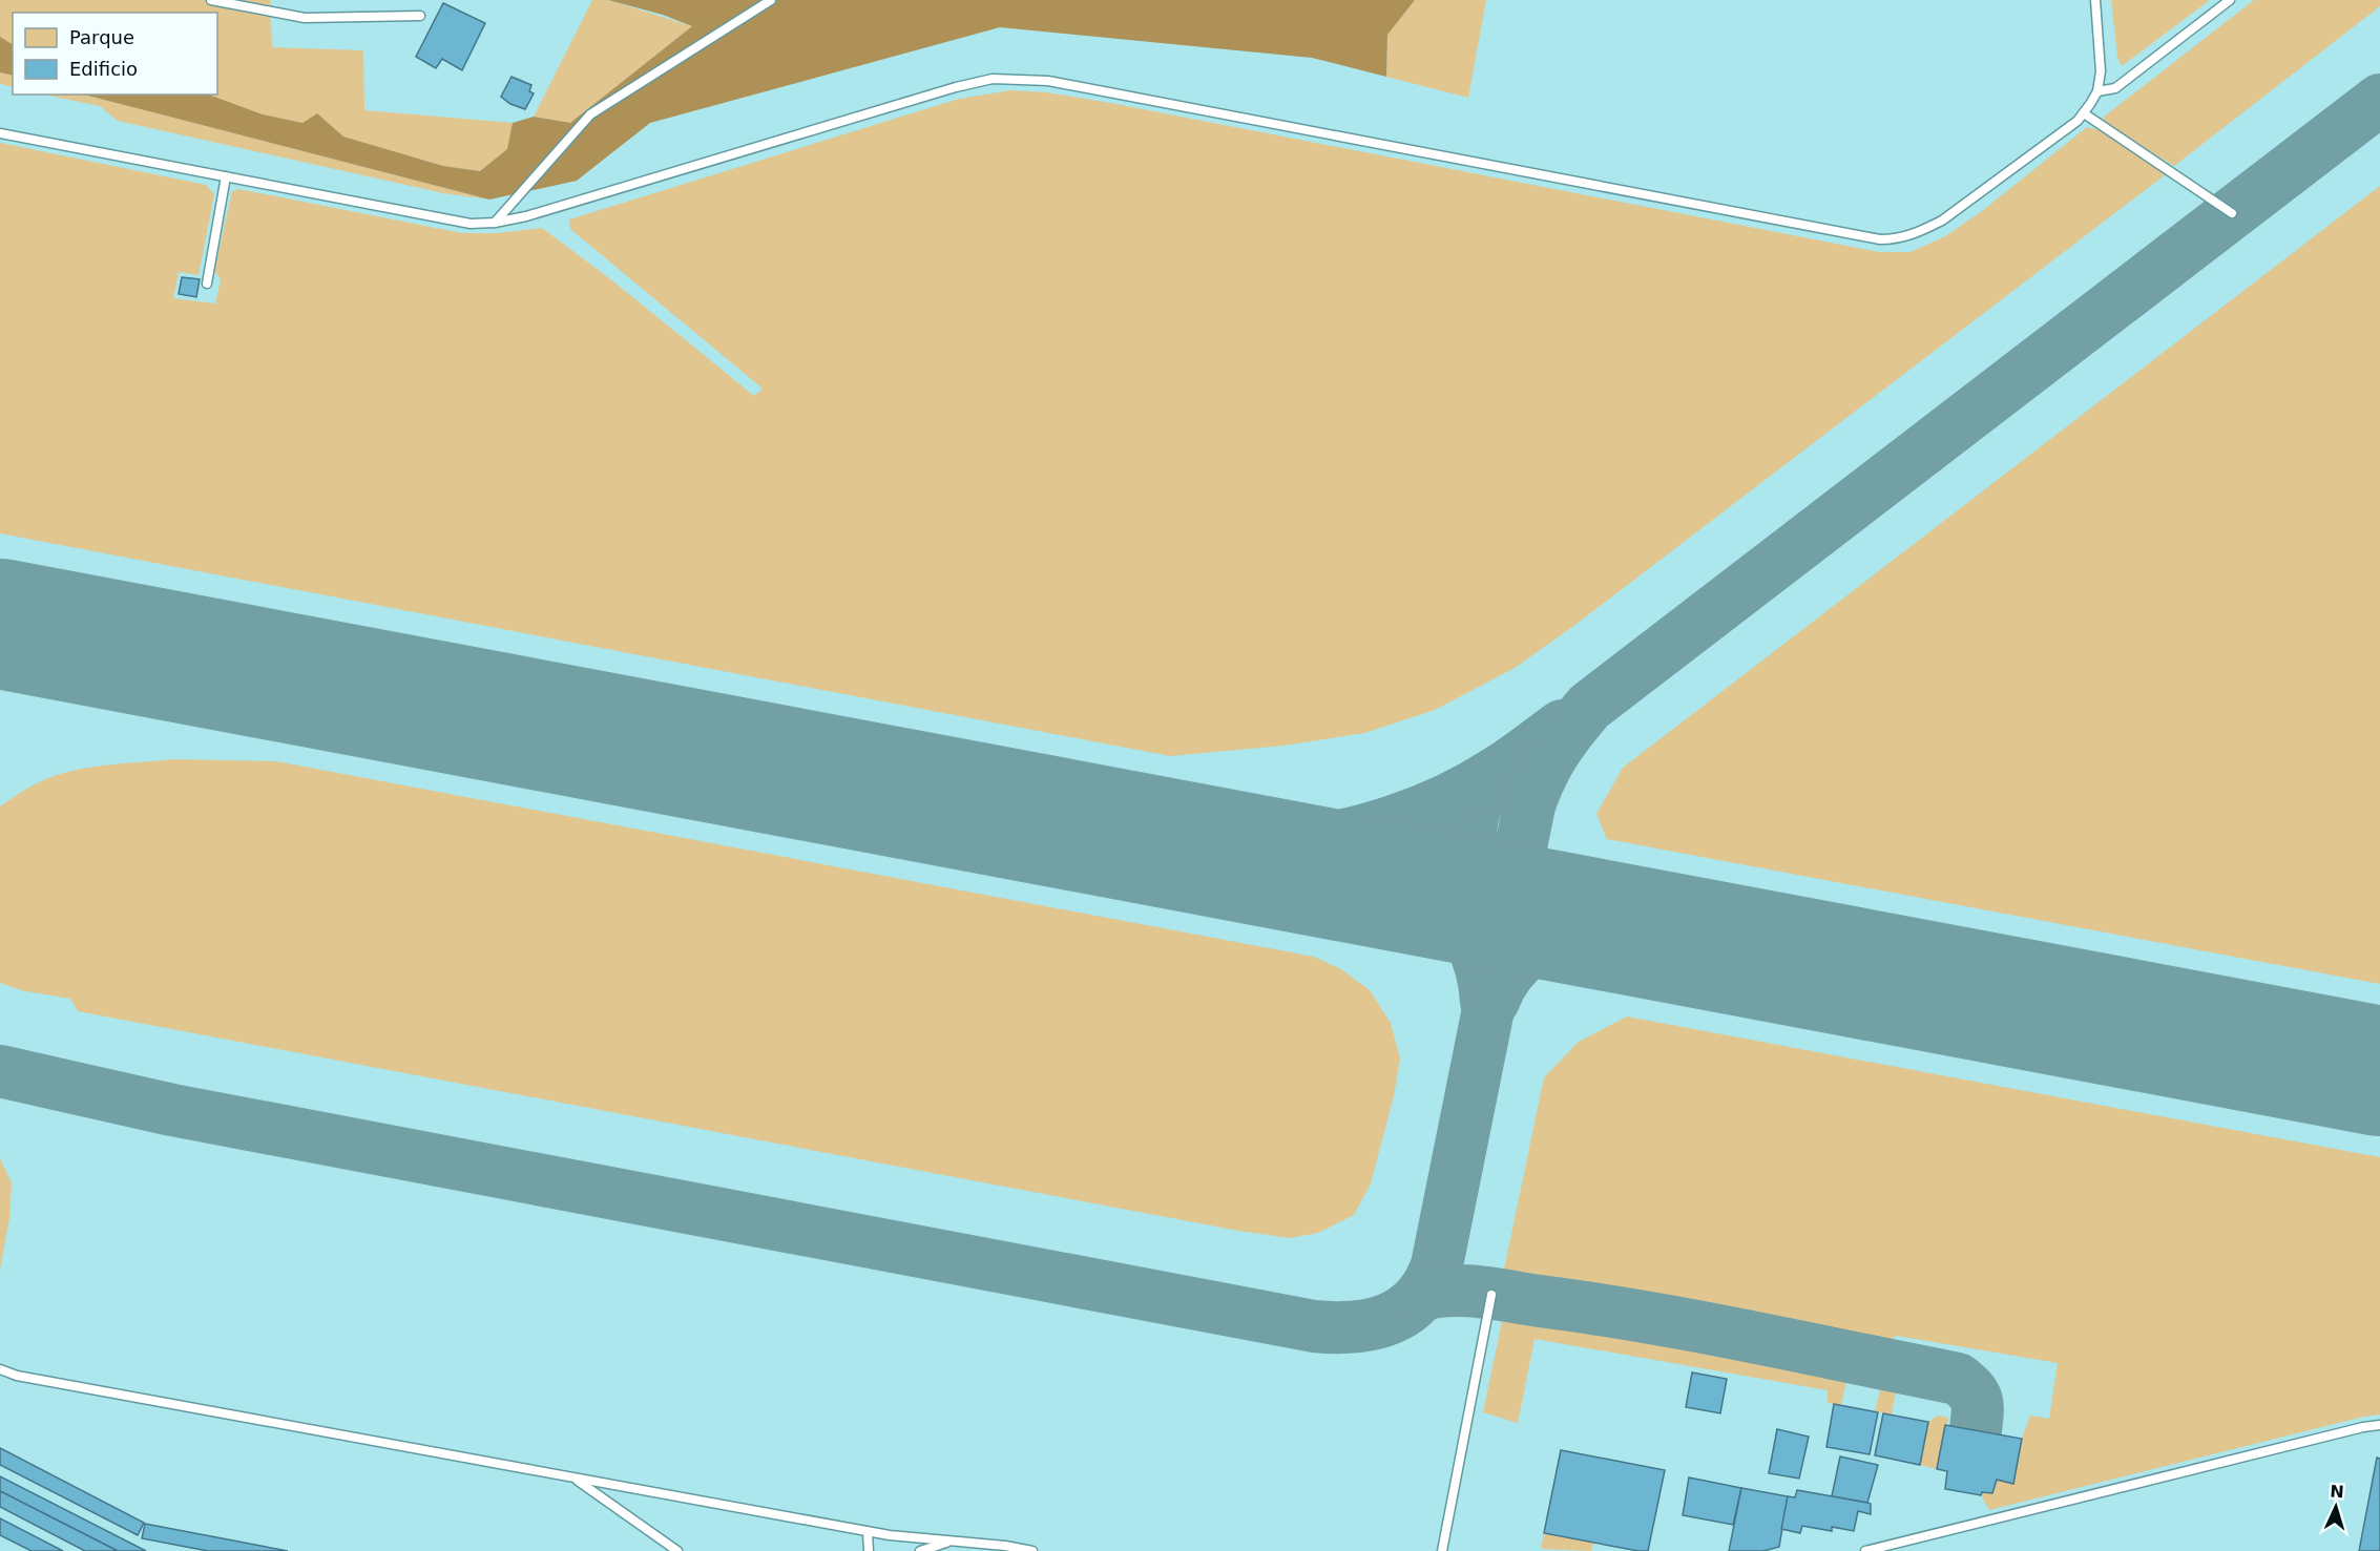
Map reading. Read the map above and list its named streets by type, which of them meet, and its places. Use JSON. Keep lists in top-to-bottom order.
{
  "legend": ["Parque", "Edificio"],
  "north": "top"
}
